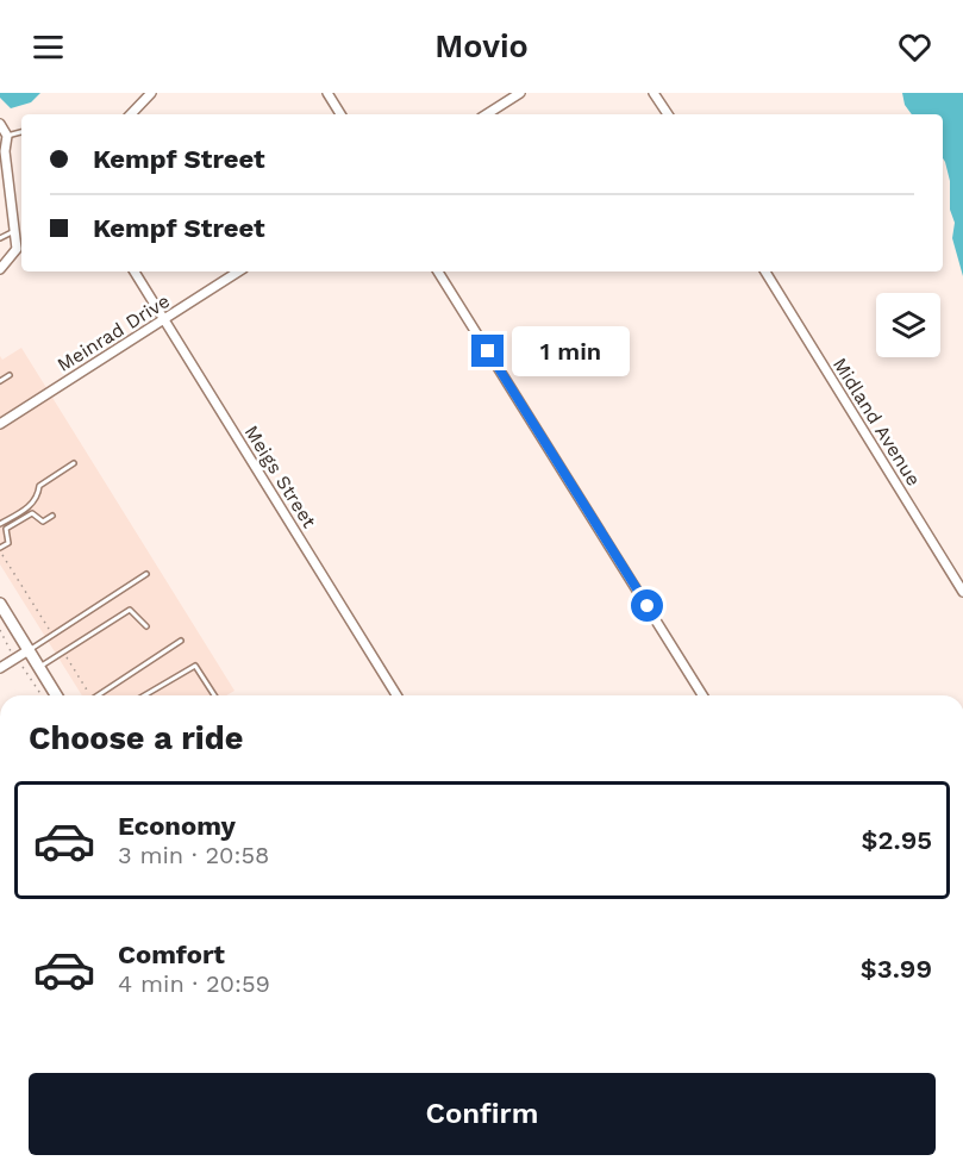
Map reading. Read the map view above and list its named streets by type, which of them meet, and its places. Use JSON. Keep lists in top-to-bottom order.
{
  "streets": {
    "street": ["Meinrad Drive", "Midland Avenue", "Meigs Street"]
  },
  "crossings": [
    ["Meinrad Drive", "Meigs Street"]
  ],
  "page": {
    "header": "Movio",
    "banner": ["Kempf Street", "Kempf Street"],
    "bubble": "1 min",
    "heading": "Choose a ride",
    "list": [
      {
        "name": "Economy",
        "note": "3 min · 20:58",
        "value": "$2.95"
      },
      {
        "name": "Comfort",
        "note": "4 min · 20:59",
        "value": "$3.99"
      }
    ],
    "buttons": "Confirm"
  }
}
